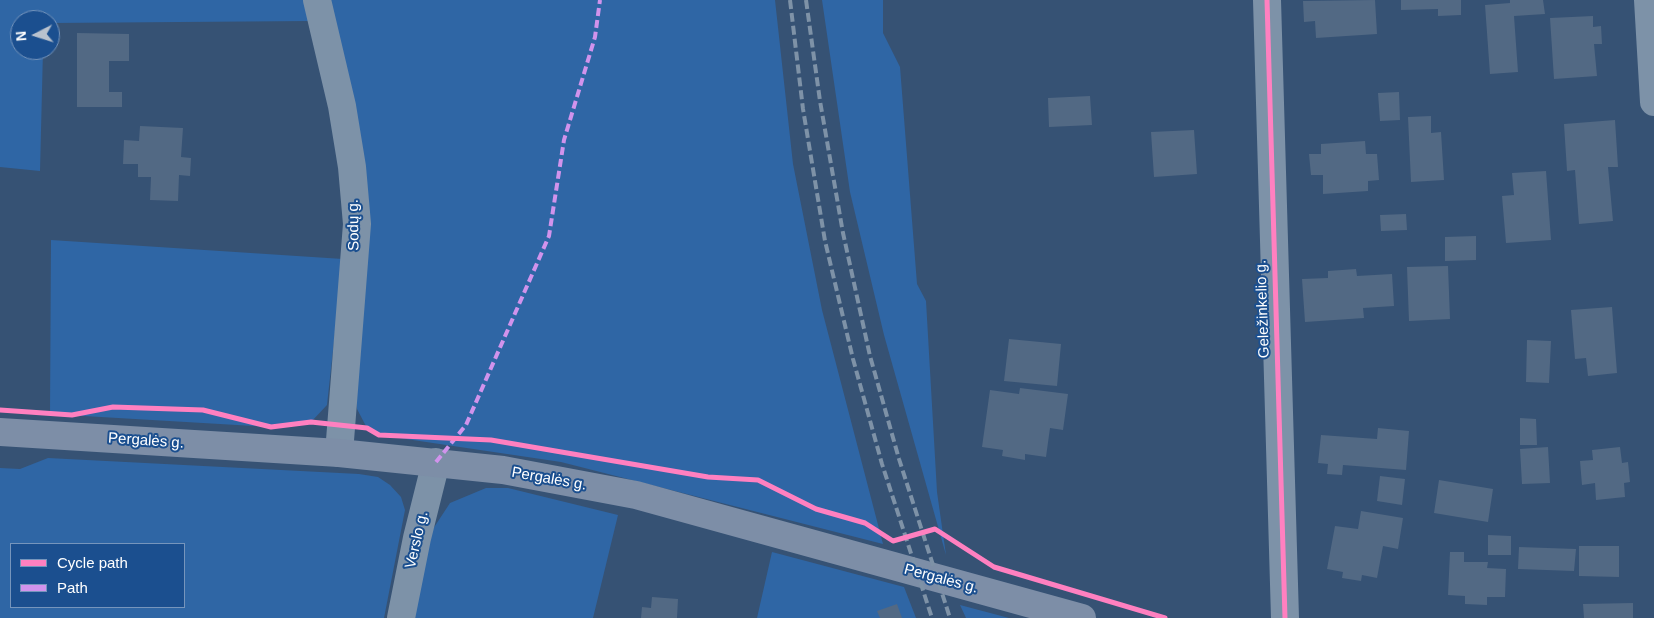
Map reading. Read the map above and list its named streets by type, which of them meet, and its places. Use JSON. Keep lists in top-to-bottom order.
{
  "streets": {
    "main road": ["Pergalės g."],
    "street": ["Sodų g.", "Geležinkelio g.", "Verslo g."]
  },
  "crossings": [
    ["Sodų g.", "Pergalės g."],
    ["Pergalės g.", "Verslo g."]
  ],
  "legend": ["Cycle path", "Path"],
  "north": "left"
}
